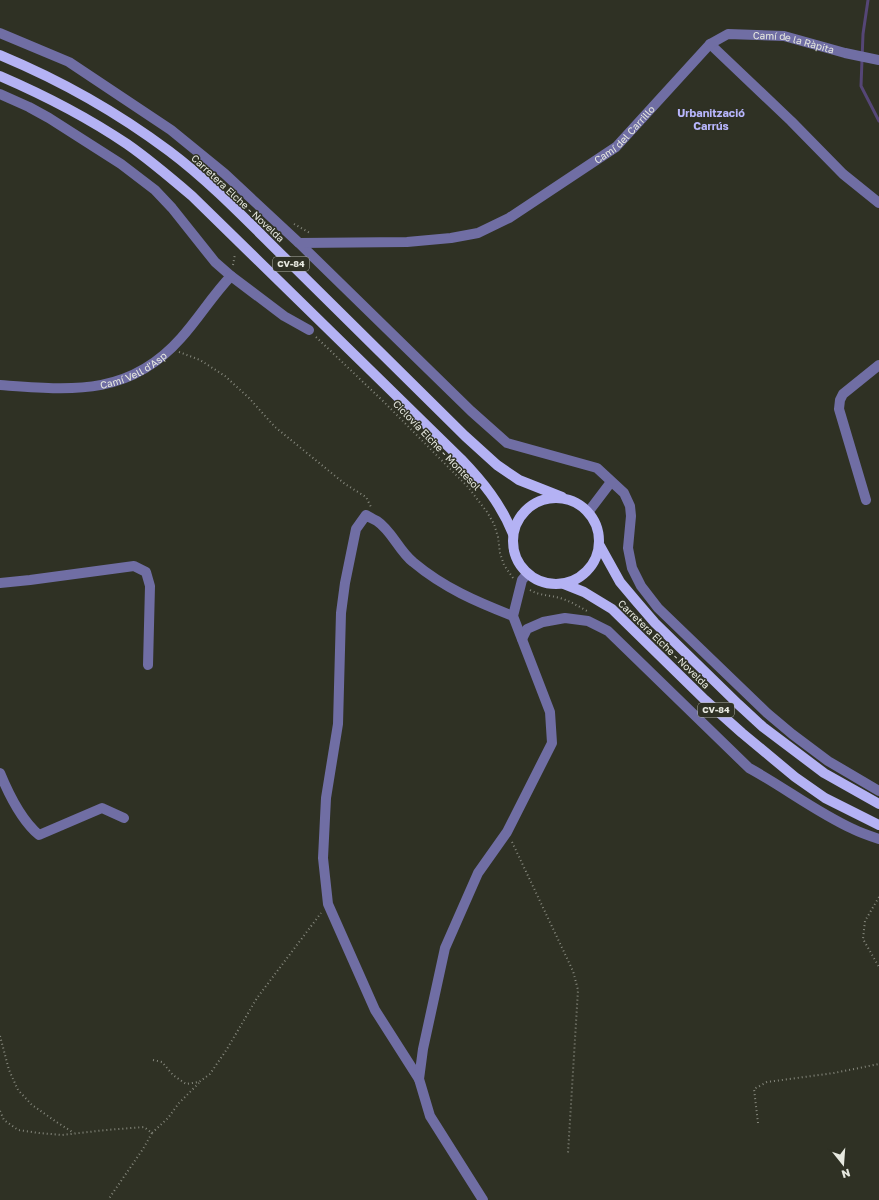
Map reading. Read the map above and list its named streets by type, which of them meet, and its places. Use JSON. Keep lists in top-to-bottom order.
{
  "streets": {
    "main road": ["Carretera Elche - Novelda", "CV-84"],
    "street": ["Camí de la Ràpita", "Camí del Carrillo", "Camí Vell d'Asp"],
    "path": ["Ciclovía Elche - Montesol"]
  },
  "crossings": [
    ["Camí de la Ràpita", "Camí del Carrillo"],
    ["Carretera Elche - Novelda", "CV-84"]
  ],
  "districts": ["Urbanització Carrús"],
  "north": "bottom"
}
